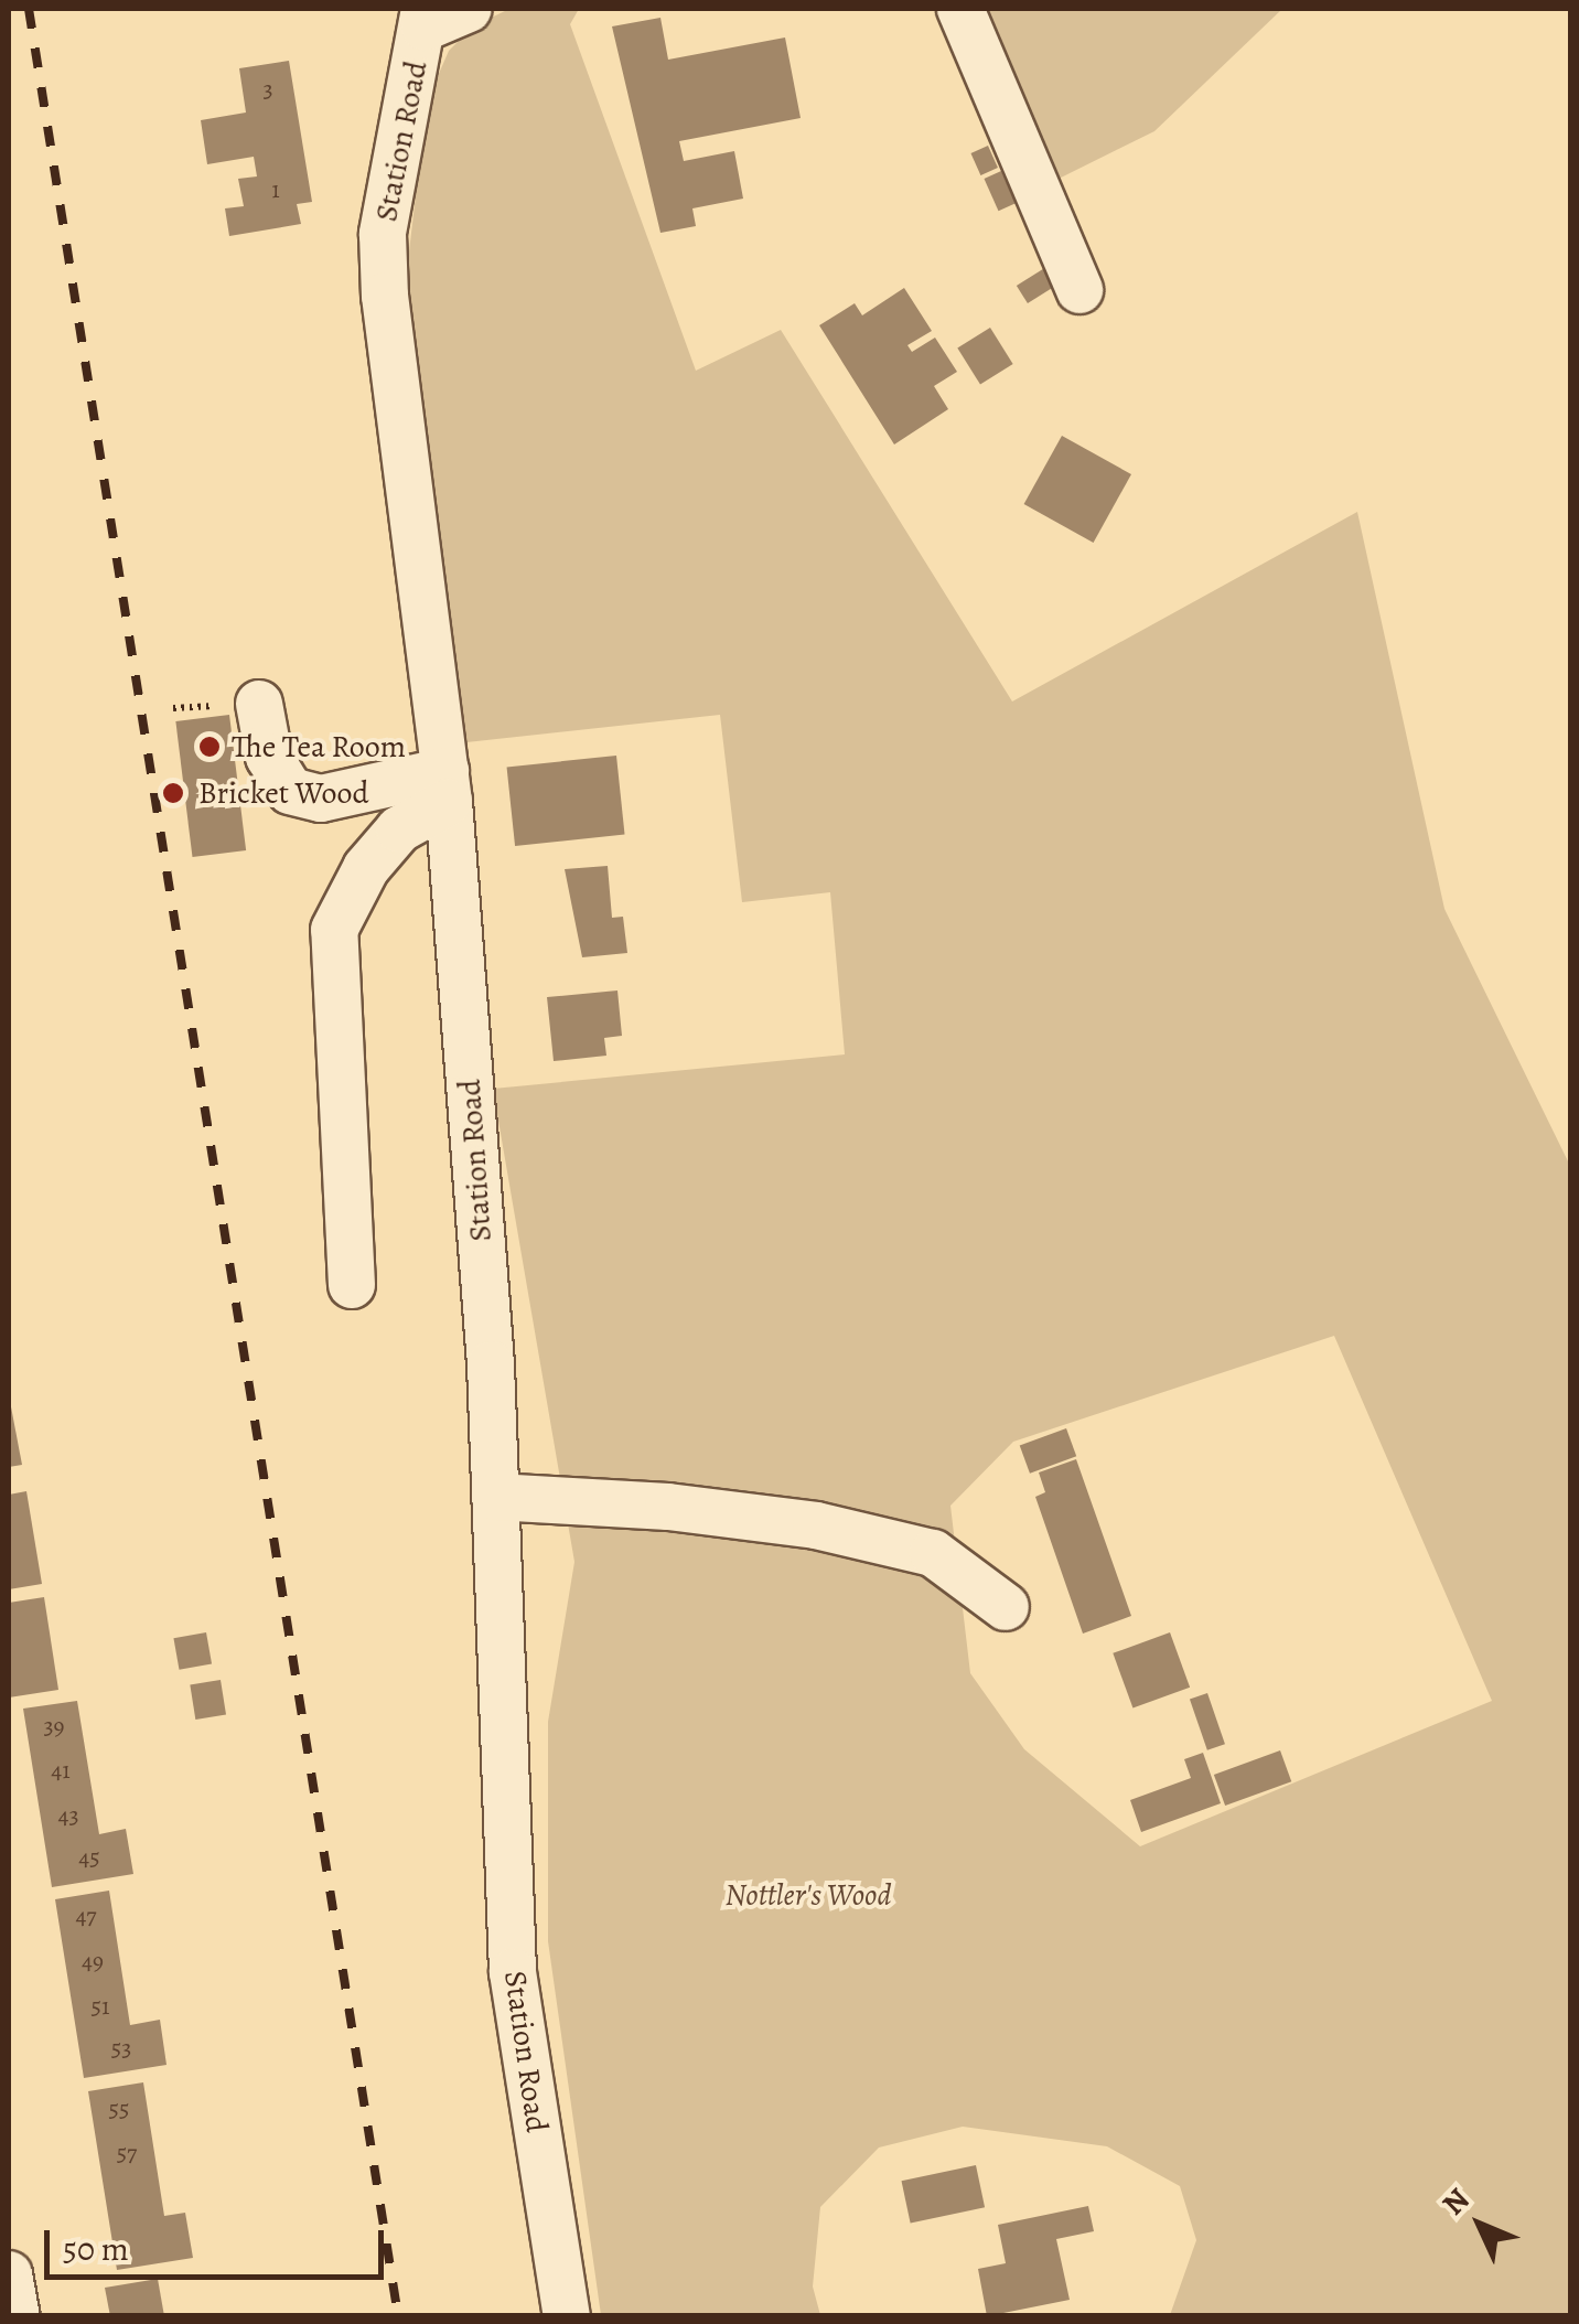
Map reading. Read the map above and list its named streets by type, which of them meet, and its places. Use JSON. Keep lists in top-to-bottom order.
{
  "streets": {
    "street": ["Station Road"]
  },
  "parks": ["Nottler's Wood"],
  "places": ["The Tea Room", "Bricket Wood"],
  "house_numbers": [
    "3",
    "1",
    "39",
    "41",
    "43",
    "45",
    "47",
    "49",
    "51",
    "53",
    "55",
    "57"
  ],
  "scale_bar": "50 m",
  "north": "top left"
}
